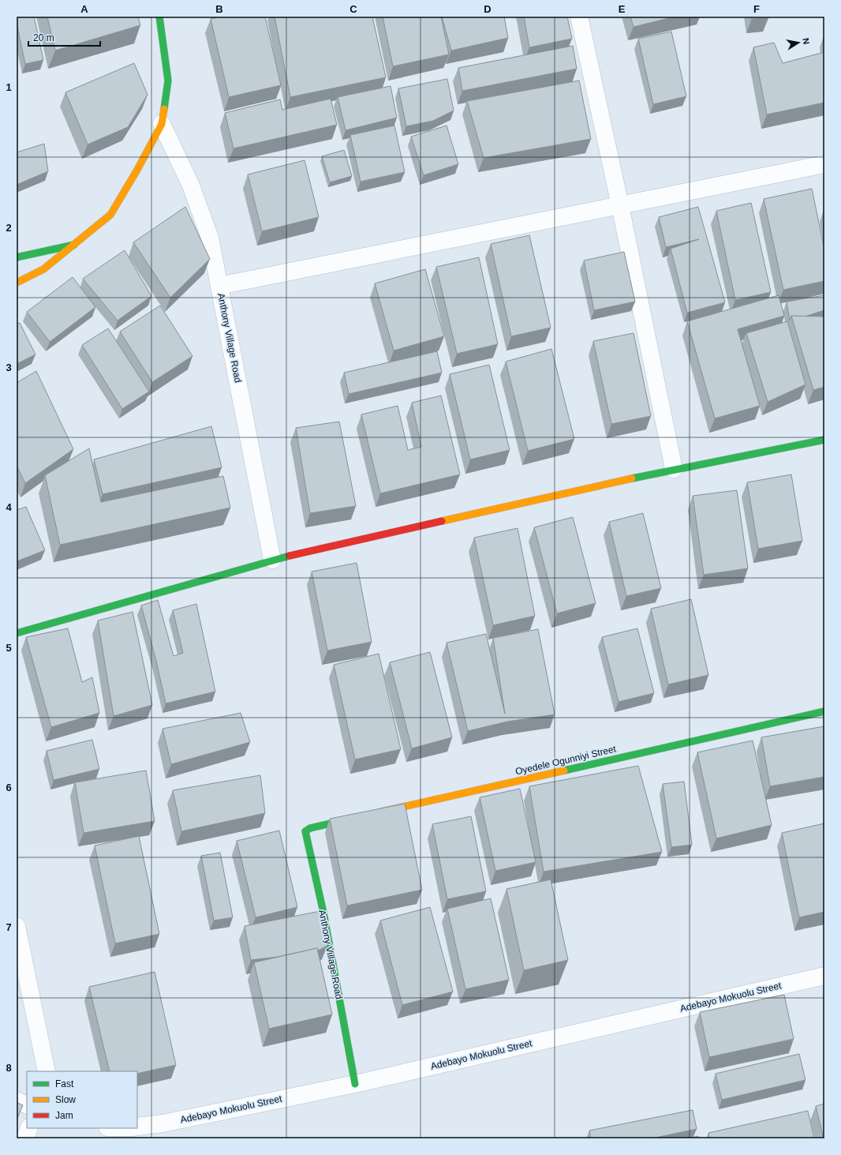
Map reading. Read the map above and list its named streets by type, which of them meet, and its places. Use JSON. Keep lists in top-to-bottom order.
{
  "streets": {
    "main road": ["Anthony Village Road", "Oyedele Ogunniyi Street"],
    "street": ["Adebayo Mokuolu Street"]
  },
  "crossings": [
    ["Anthony Village Road", "Adebayo Mokuolu Street"]
  ],
  "legend": ["Fast", "Slow", "Jam"],
  "scale_bar": "20 m",
  "north": "right",
  "grid": {
    "columns": [
      "A",
      "B",
      "C",
      "D",
      "E",
      "F"
    ],
    "rows": [
      "1",
      "2",
      "3",
      "4",
      "5",
      "6",
      "7",
      "8"
    ]
  }
}
